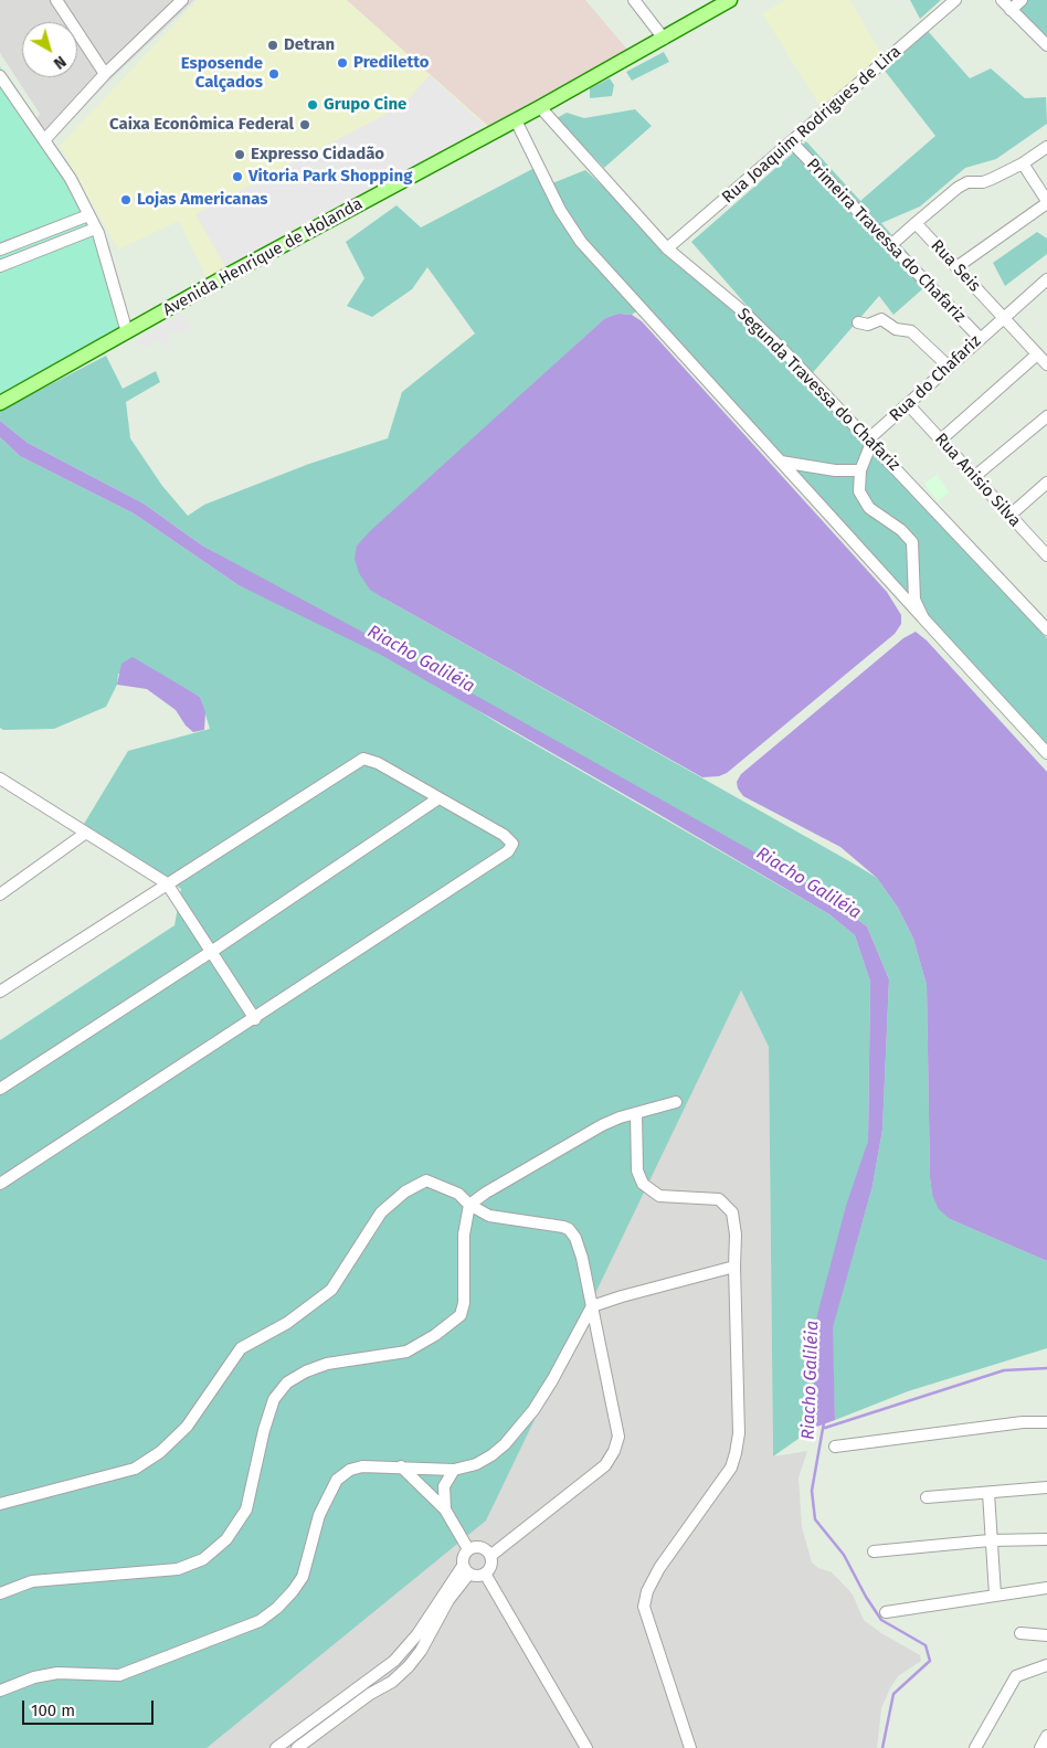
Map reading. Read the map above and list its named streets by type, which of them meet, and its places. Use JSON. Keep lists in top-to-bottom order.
{
  "streets": {
    "main road": ["Avenida Henrique de Holanda"],
    "street": [
      "Rua Joaquim Rodrigues de Lira",
      "Primeira Travessa do Chafariz",
      "Rua Seis",
      "Rua do Chafariz",
      "Segunda Travessa do Chafariz",
      "Rua Anisio Silva"
    ]
  },
  "crossings": [
    ["Rua Joaquim Rodrigues de Lira", "Primeira Travessa do Chafariz"],
    ["Rua Joaquim Rodrigues de Lira", "Segunda Travessa do Chafariz"],
    ["Primeira Travessa do Chafariz", "Rua do Chafariz"],
    ["Avenida Henrique de Holanda", "Segunda Travessa do Chafariz"],
    ["Rua Seis", "Rua do Chafariz"],
    ["Rua do Chafariz", "Segunda Travessa do Chafariz"],
    ["Rua do Chafariz", "Rua Anisio Silva"]
  ],
  "water": ["Riacho Galiléia"],
  "places": [
    "Detran",
    "Prediletto",
    "Esposende Calçados",
    "Grupo Cine",
    "Caixa Econômica Federal",
    "Expresso Cidadão",
    "Vitoria Park Shopping",
    "Lojas Americanas"
  ],
  "scale_bar": "100 m",
  "north": "bottom right"
}
